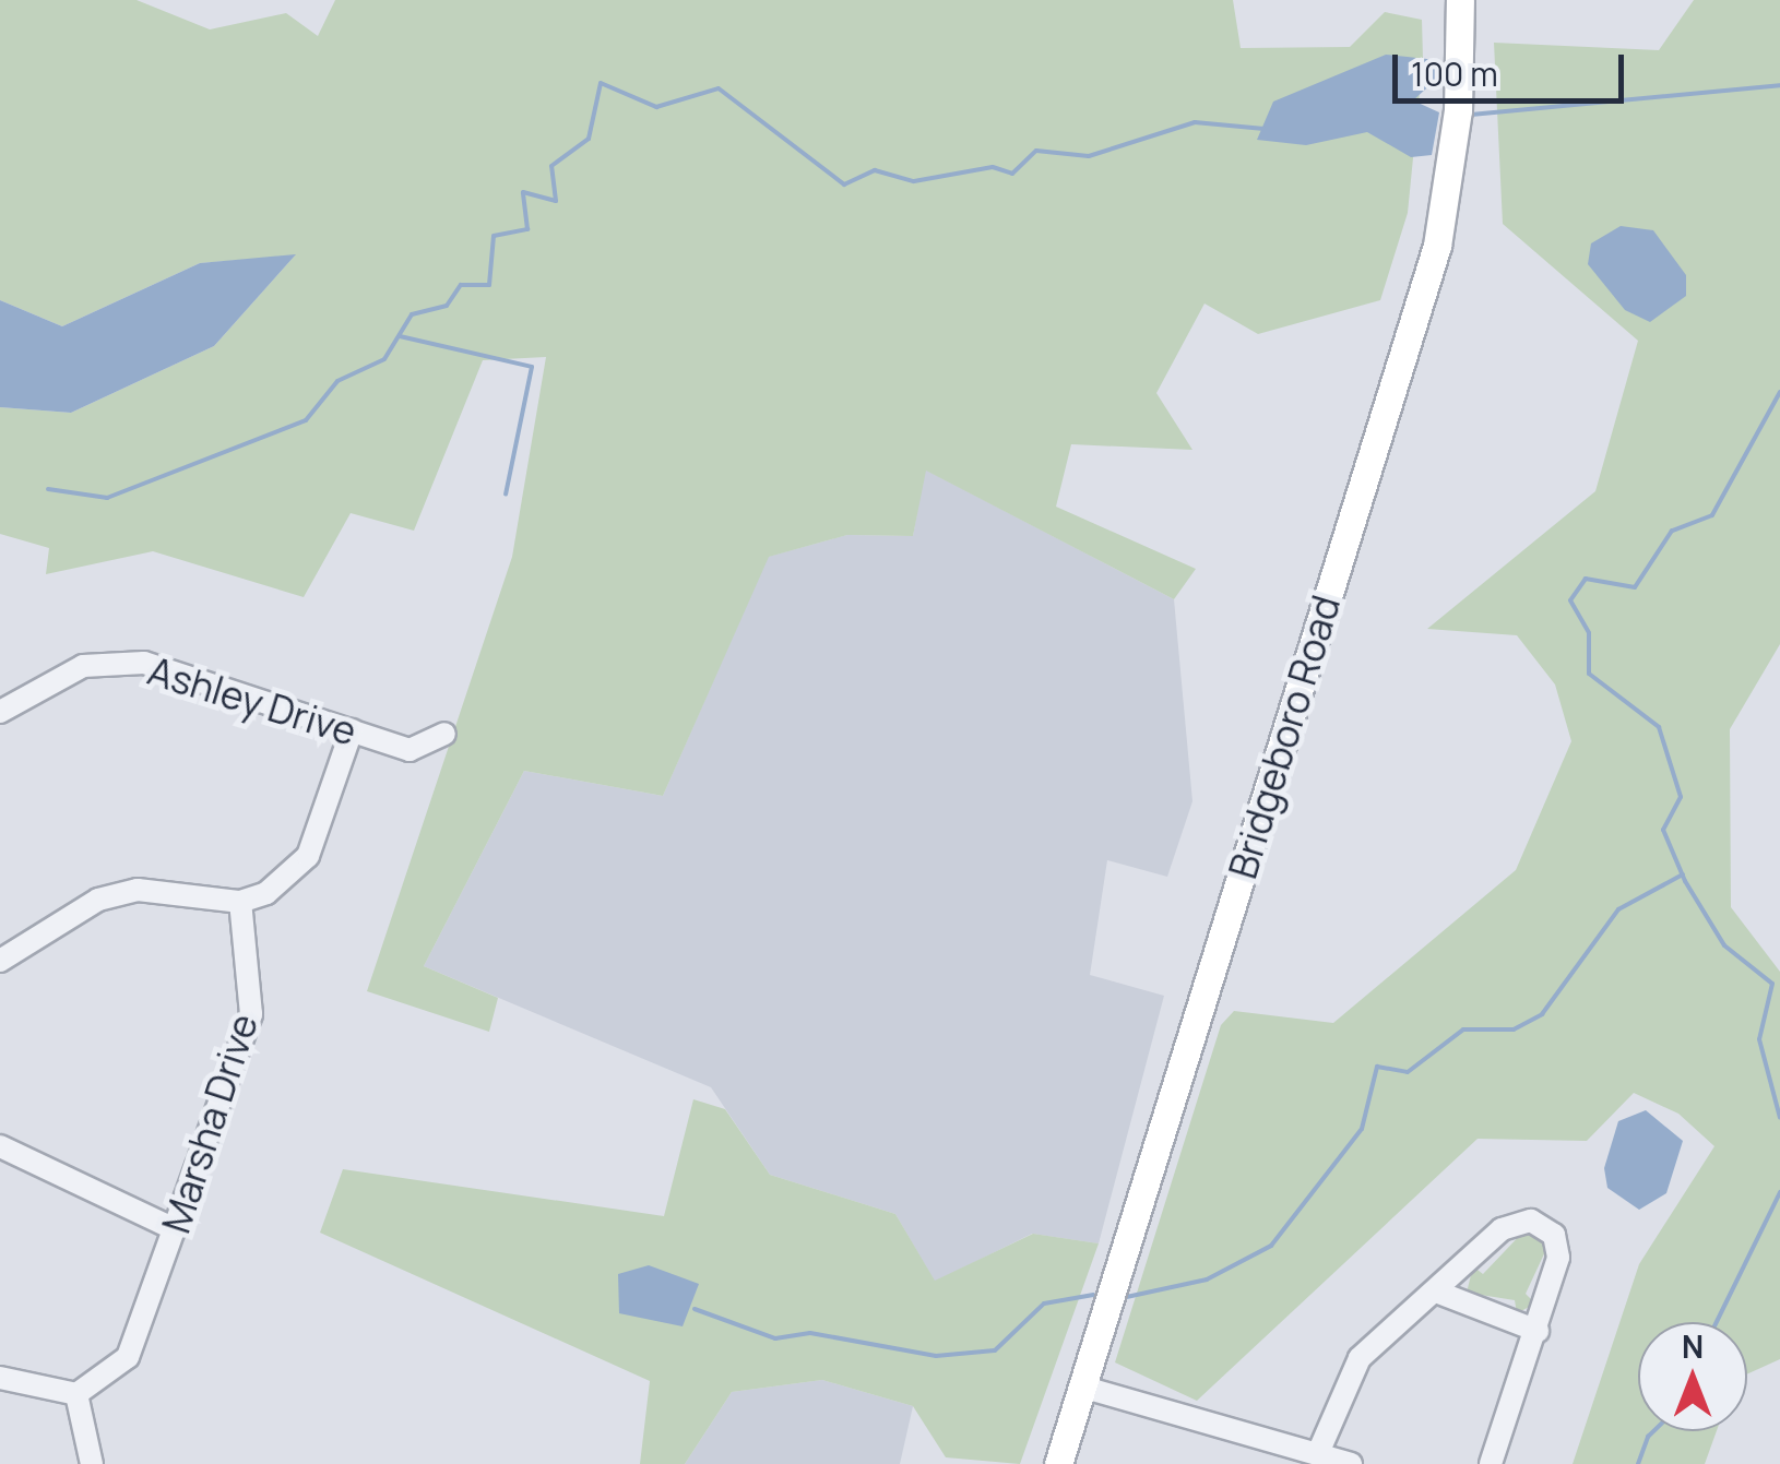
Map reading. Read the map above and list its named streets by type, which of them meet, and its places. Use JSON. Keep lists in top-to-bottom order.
{
  "streets": {
    "main road": ["Bridgeboro Road"],
    "street": ["Ashley Drive", "Marsha Drive"]
  },
  "scale_bar": "100 m",
  "north": "top"
}
